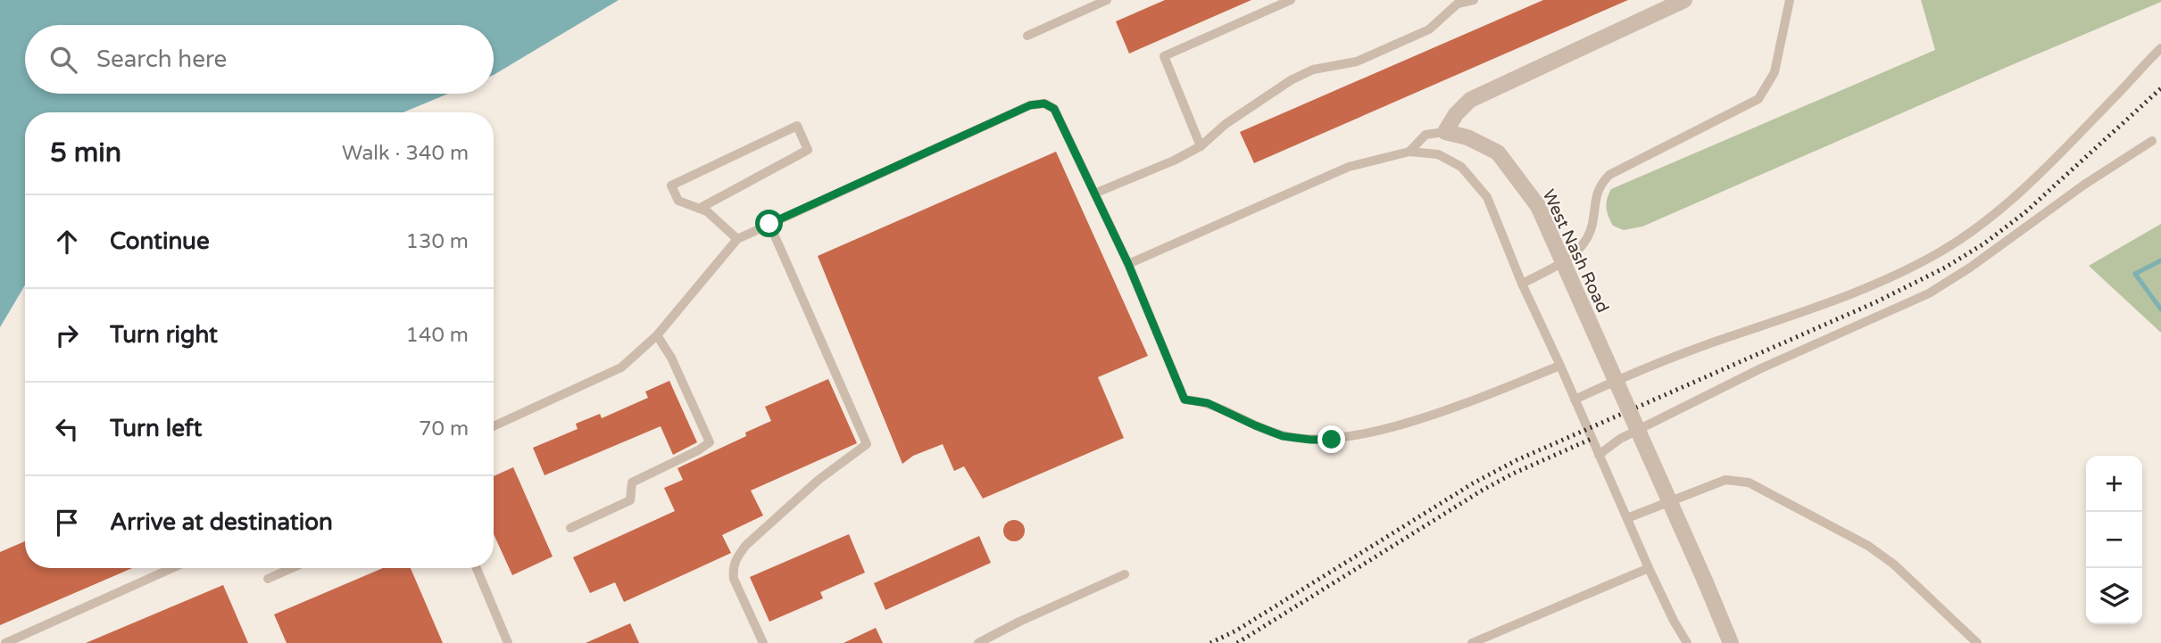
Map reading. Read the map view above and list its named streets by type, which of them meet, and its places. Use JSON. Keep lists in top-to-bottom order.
{
  "streets": {
    "street": ["West Nash Road"]
  },
  "page": {
    "search": "Search here",
    "heading": ["5 min", "Walk · 340 m"],
    "list": [
      ["Continue", "130 m"],
      ["Turn right", "140 m"],
      ["Turn left", "70 m"],
      "Arrive at destination"
    ],
    "map_buttons": ["+", "−"]
  }
}
